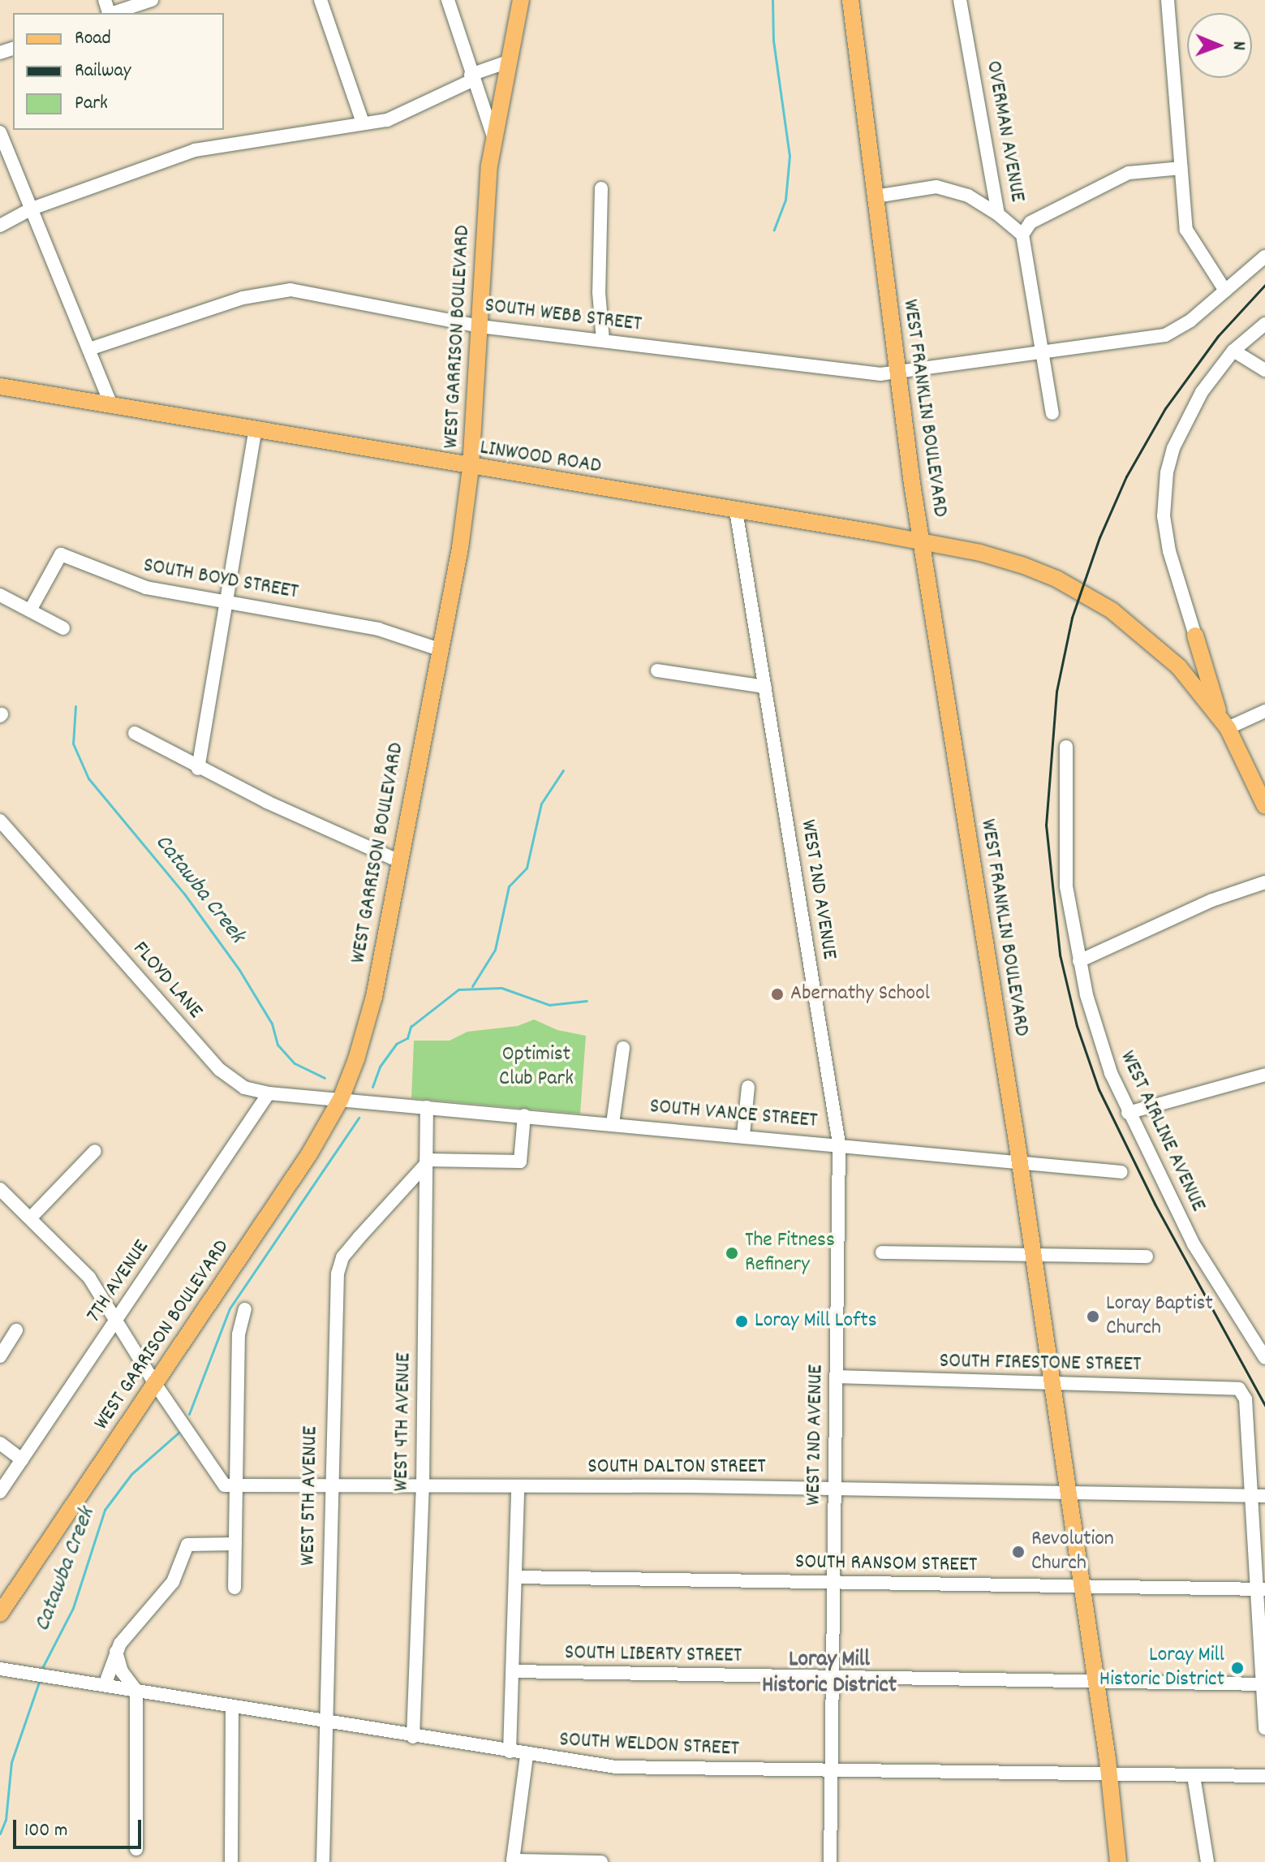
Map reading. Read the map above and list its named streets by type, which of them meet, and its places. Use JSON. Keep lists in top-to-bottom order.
{
  "streets": {
    "main road": ["WEST GARRISON BOULEVARD", "WEST FRANKLIN BOULEVARD", "LINWOOD ROAD"],
    "street": [
      "OVERMAN AVENUE",
      "SOUTH WEBB STREET",
      "SOUTH BOYD STREET",
      "WEST 2ND AVENUE",
      "FLOYD LANE",
      "SOUTH VANCE STREET",
      "WEST AIRLINE AVENUE",
      "7TH AVENUE",
      "SOUTH FIRESTONE STREET",
      "WEST 4TH AVENUE",
      "SOUTH DALTON STREET",
      "WEST 5TH AVENUE",
      "SOUTH RANSOM STREET",
      "SOUTH LIBERTY STREET",
      "SOUTH WELDON STREET"
    ]
  },
  "crossings": [
    ["SOUTH WEBB STREET", "WEST GARRISON BOULEVARD"],
    ["SOUTH WEBB STREET", "WEST FRANKLIN BOULEVARD"],
    ["WEST GARRISON BOULEVARD", "LINWOOD ROAD"],
    ["WEST GARRISON BOULEVARD", "SOUTH BOYD STREET"],
    ["WEST GARRISON BOULEVARD", "FLOYD LANE"],
    ["WEST GARRISON BOULEVARD", "SOUTH VANCE STREET"],
    ["WEST FRANKLIN BOULEVARD", "LINWOOD ROAD"],
    ["WEST FRANKLIN BOULEVARD", "SOUTH VANCE STREET"],
    ["WEST FRANKLIN BOULEVARD", "SOUTH FIRESTONE STREET"],
    ["WEST FRANKLIN BOULEVARD", "SOUTH DALTON STREET"],
    ["WEST FRANKLIN BOULEVARD", "SOUTH RANSOM STREET"],
    ["WEST FRANKLIN BOULEVARD", "SOUTH LIBERTY STREET"],
    ["WEST FRANKLIN BOULEVARD", "SOUTH WELDON STREET"],
    ["LINWOOD ROAD", "WEST 2ND AVENUE"],
    ["WEST 2ND AVENUE", "SOUTH VANCE STREET"],
    ["WEST 2ND AVENUE", "SOUTH FIRESTONE STREET"],
    ["WEST 2ND AVENUE", "SOUTH DALTON STREET"],
    ["WEST 2ND AVENUE", "SOUTH RANSOM STREET"],
    ["WEST 2ND AVENUE", "SOUTH LIBERTY STREET"],
    ["WEST 2ND AVENUE", "SOUTH WELDON STREET"],
    ["FLOYD LANE", "SOUTH VANCE STREET"],
    ["FLOYD LANE", "7TH AVENUE"],
    ["SOUTH VANCE STREET", "WEST 4TH AVENUE"],
    ["SOUTH FIRESTONE STREET", "SOUTH DALTON STREET"],
    ["WEST 4TH AVENUE", "SOUTH DALTON STREET"],
    ["WEST 4TH AVENUE", "WEST 5TH AVENUE"],
    ["WEST 4TH AVENUE", "SOUTH WELDON STREET"],
    ["SOUTH DALTON STREET", "WEST 5TH AVENUE"],
    ["WEST 5TH AVENUE", "SOUTH WELDON STREET"]
  ],
  "districts": ["Loray Mill Historic District"],
  "water": ["Catawba Creek"],
  "parks": ["Optimist Club Park"],
  "places": [
    "Abernathy School",
    "The Fitness Refinery",
    "Loray Baptist Church",
    "Loray Mill Lofts",
    "Revolution Church",
    "Loray Mill Historic District"
  ],
  "legend": ["Road", "Railway", "Park"],
  "scale_bar": "100 m",
  "north": "right"
}
